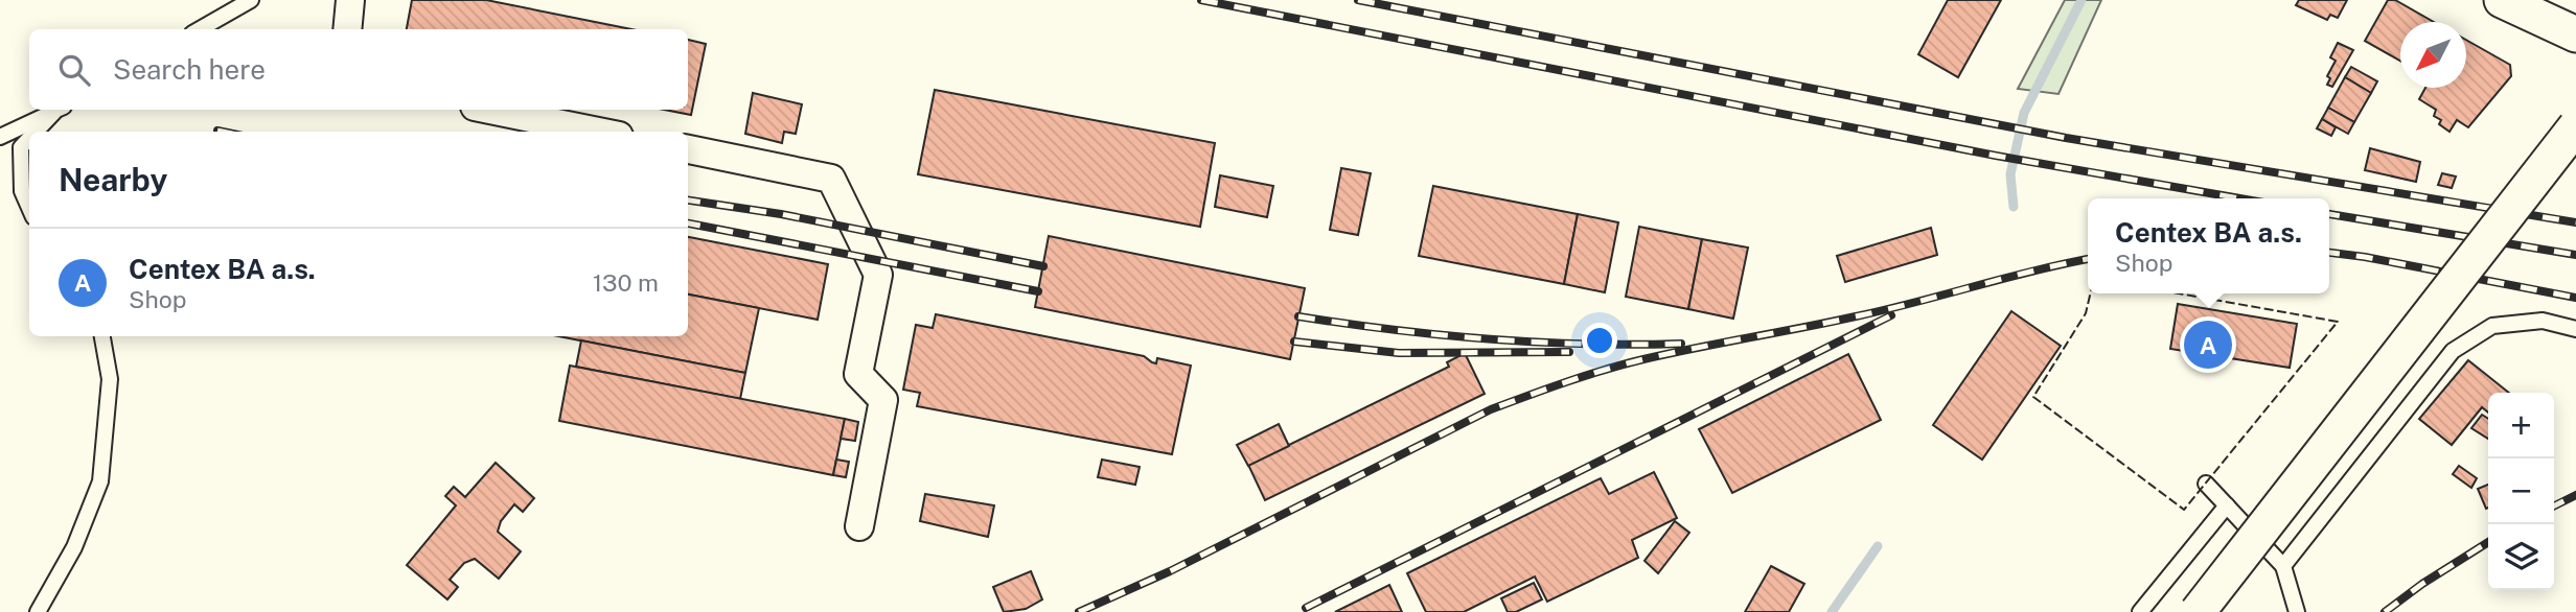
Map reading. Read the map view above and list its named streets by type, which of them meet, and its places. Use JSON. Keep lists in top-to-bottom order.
{
  "north": "bottom left",
  "page": {
    "search": "Search here",
    "heading": "Nearby",
    "popup": ["Centex BA a.s.", "Shop"],
    "list": [
      {
        "mark": "A",
        "name": "Centex BA a.s.",
        "note": "Shop",
        "value": "130 m"
      }
    ],
    "pins": "A",
    "map_buttons": ["+", "−"]
  }
}
